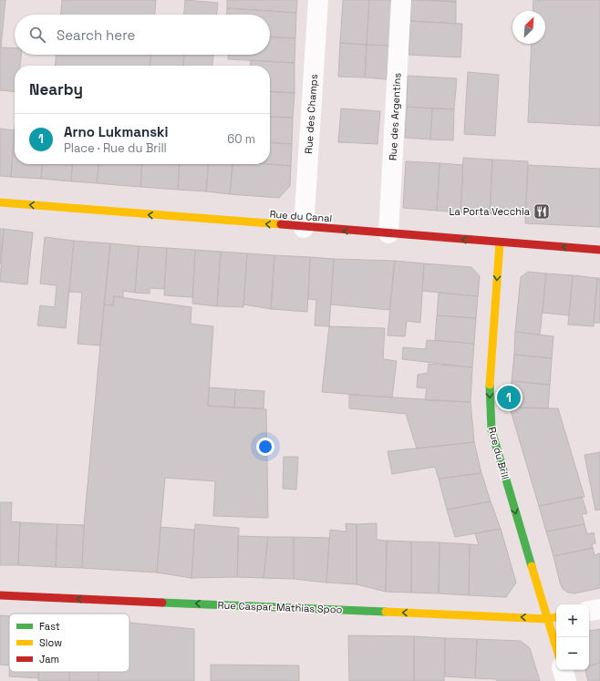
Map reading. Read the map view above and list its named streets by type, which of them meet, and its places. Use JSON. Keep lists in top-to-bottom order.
{
  "streets": {
    "street": [
      "Rue des Champs",
      "Rue des Argentins",
      "Rue du Canal",
      "Rue du Brill",
      "Rue Caspar-Mathias Spoo"
    ]
  },
  "crossings": [
    ["Rue des Champs", "Rue du Canal"],
    ["Rue des Argentins", "Rue du Canal"],
    ["Rue du Canal", "Rue du Brill"],
    ["Rue du Brill", "Rue Caspar-Mathias Spoo"]
  ],
  "one_way": ["Rue du Canal", "Rue du Brill", "Rue Caspar-Mathias Spoo"],
  "places": {
    "restaurant": ["La Porta Vecchia"]
  },
  "legend": ["Fast", "Slow", "Jam"],
  "north": "top right",
  "page": {
    "search": "Search here",
    "heading": "Nearby",
    "list": [
      {
        "mark": "1",
        "name": "Arno Lukmanski",
        "note": "Place · Rue du Brill",
        "value": "60 m"
      }
    ],
    "pins": "1",
    "map_buttons": ["+", "−"]
  }
}
